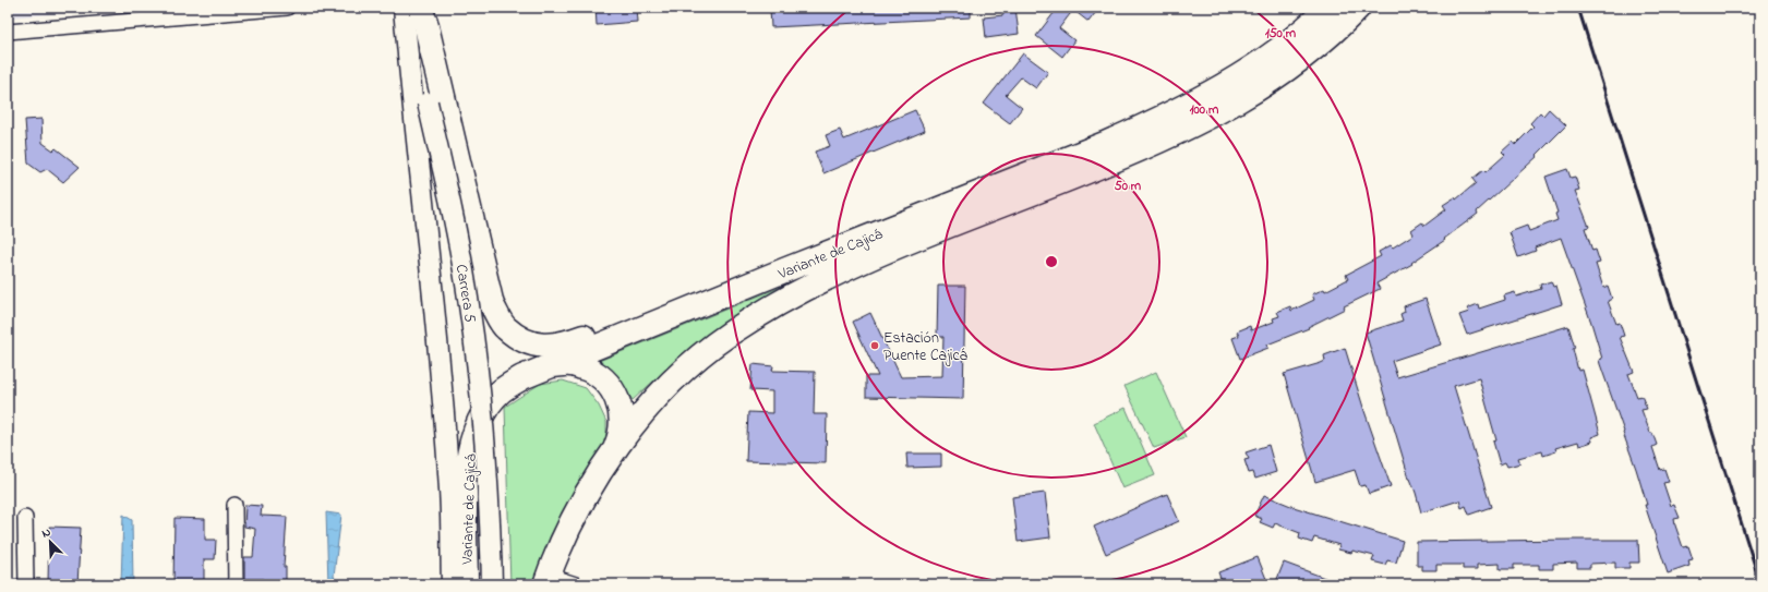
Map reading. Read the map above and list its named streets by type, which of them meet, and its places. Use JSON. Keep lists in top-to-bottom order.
{
  "streets": {
    "highway": ["Variante de Cajicá"],
    "main road": ["Carrera 5"]
  },
  "places": ["Estación Puente Cajicá"],
  "north": "top left",
  "rings": ["150 m", "100 m", "50 m"]
}
